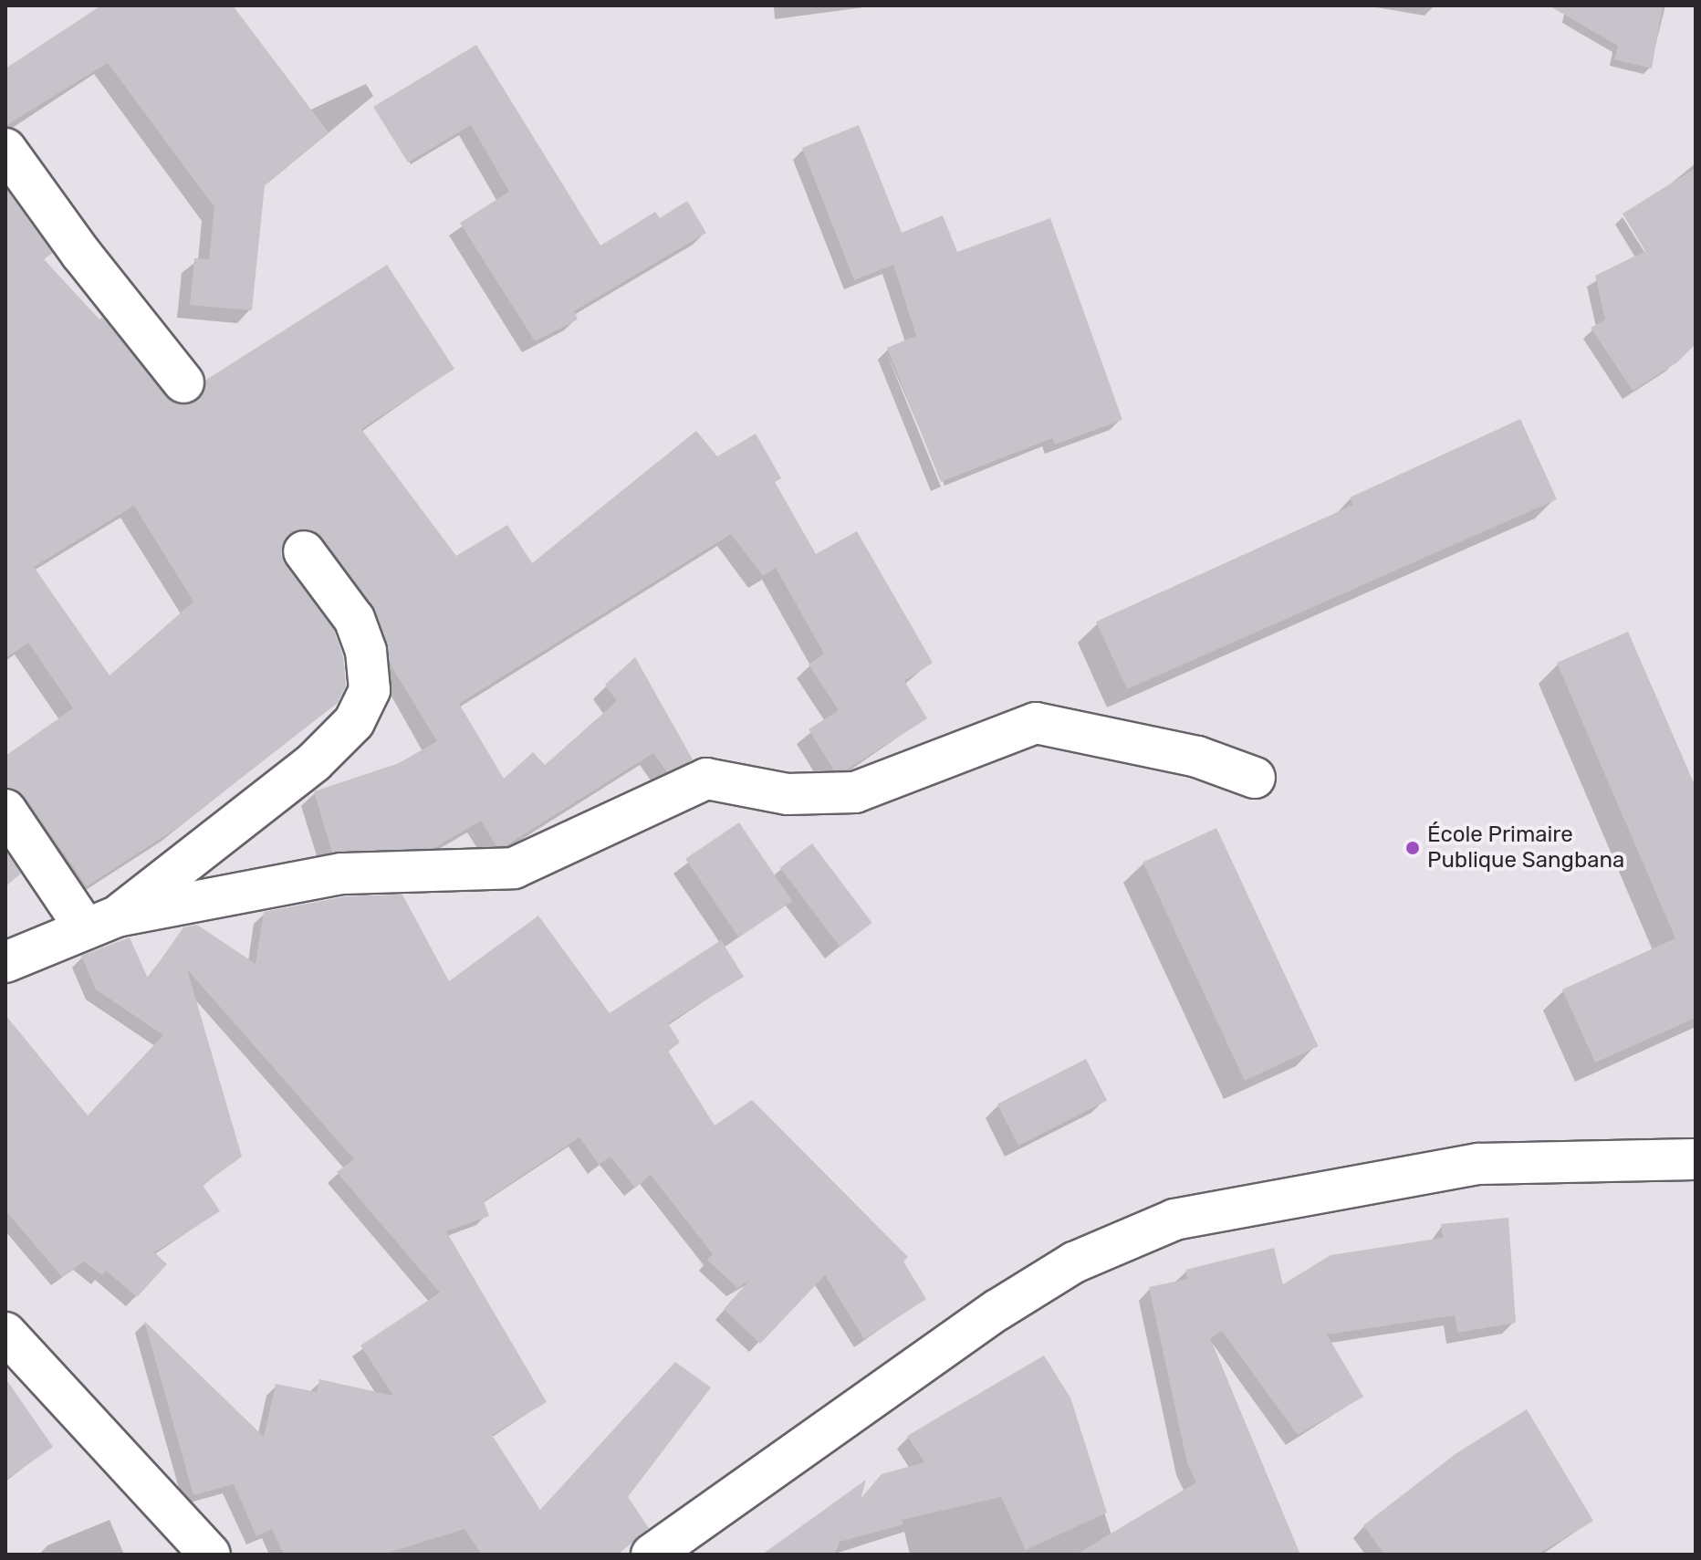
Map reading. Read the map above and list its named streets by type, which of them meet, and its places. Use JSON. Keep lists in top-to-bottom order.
{
  "places": ["École Primaire Publique Sangbana"]
}
